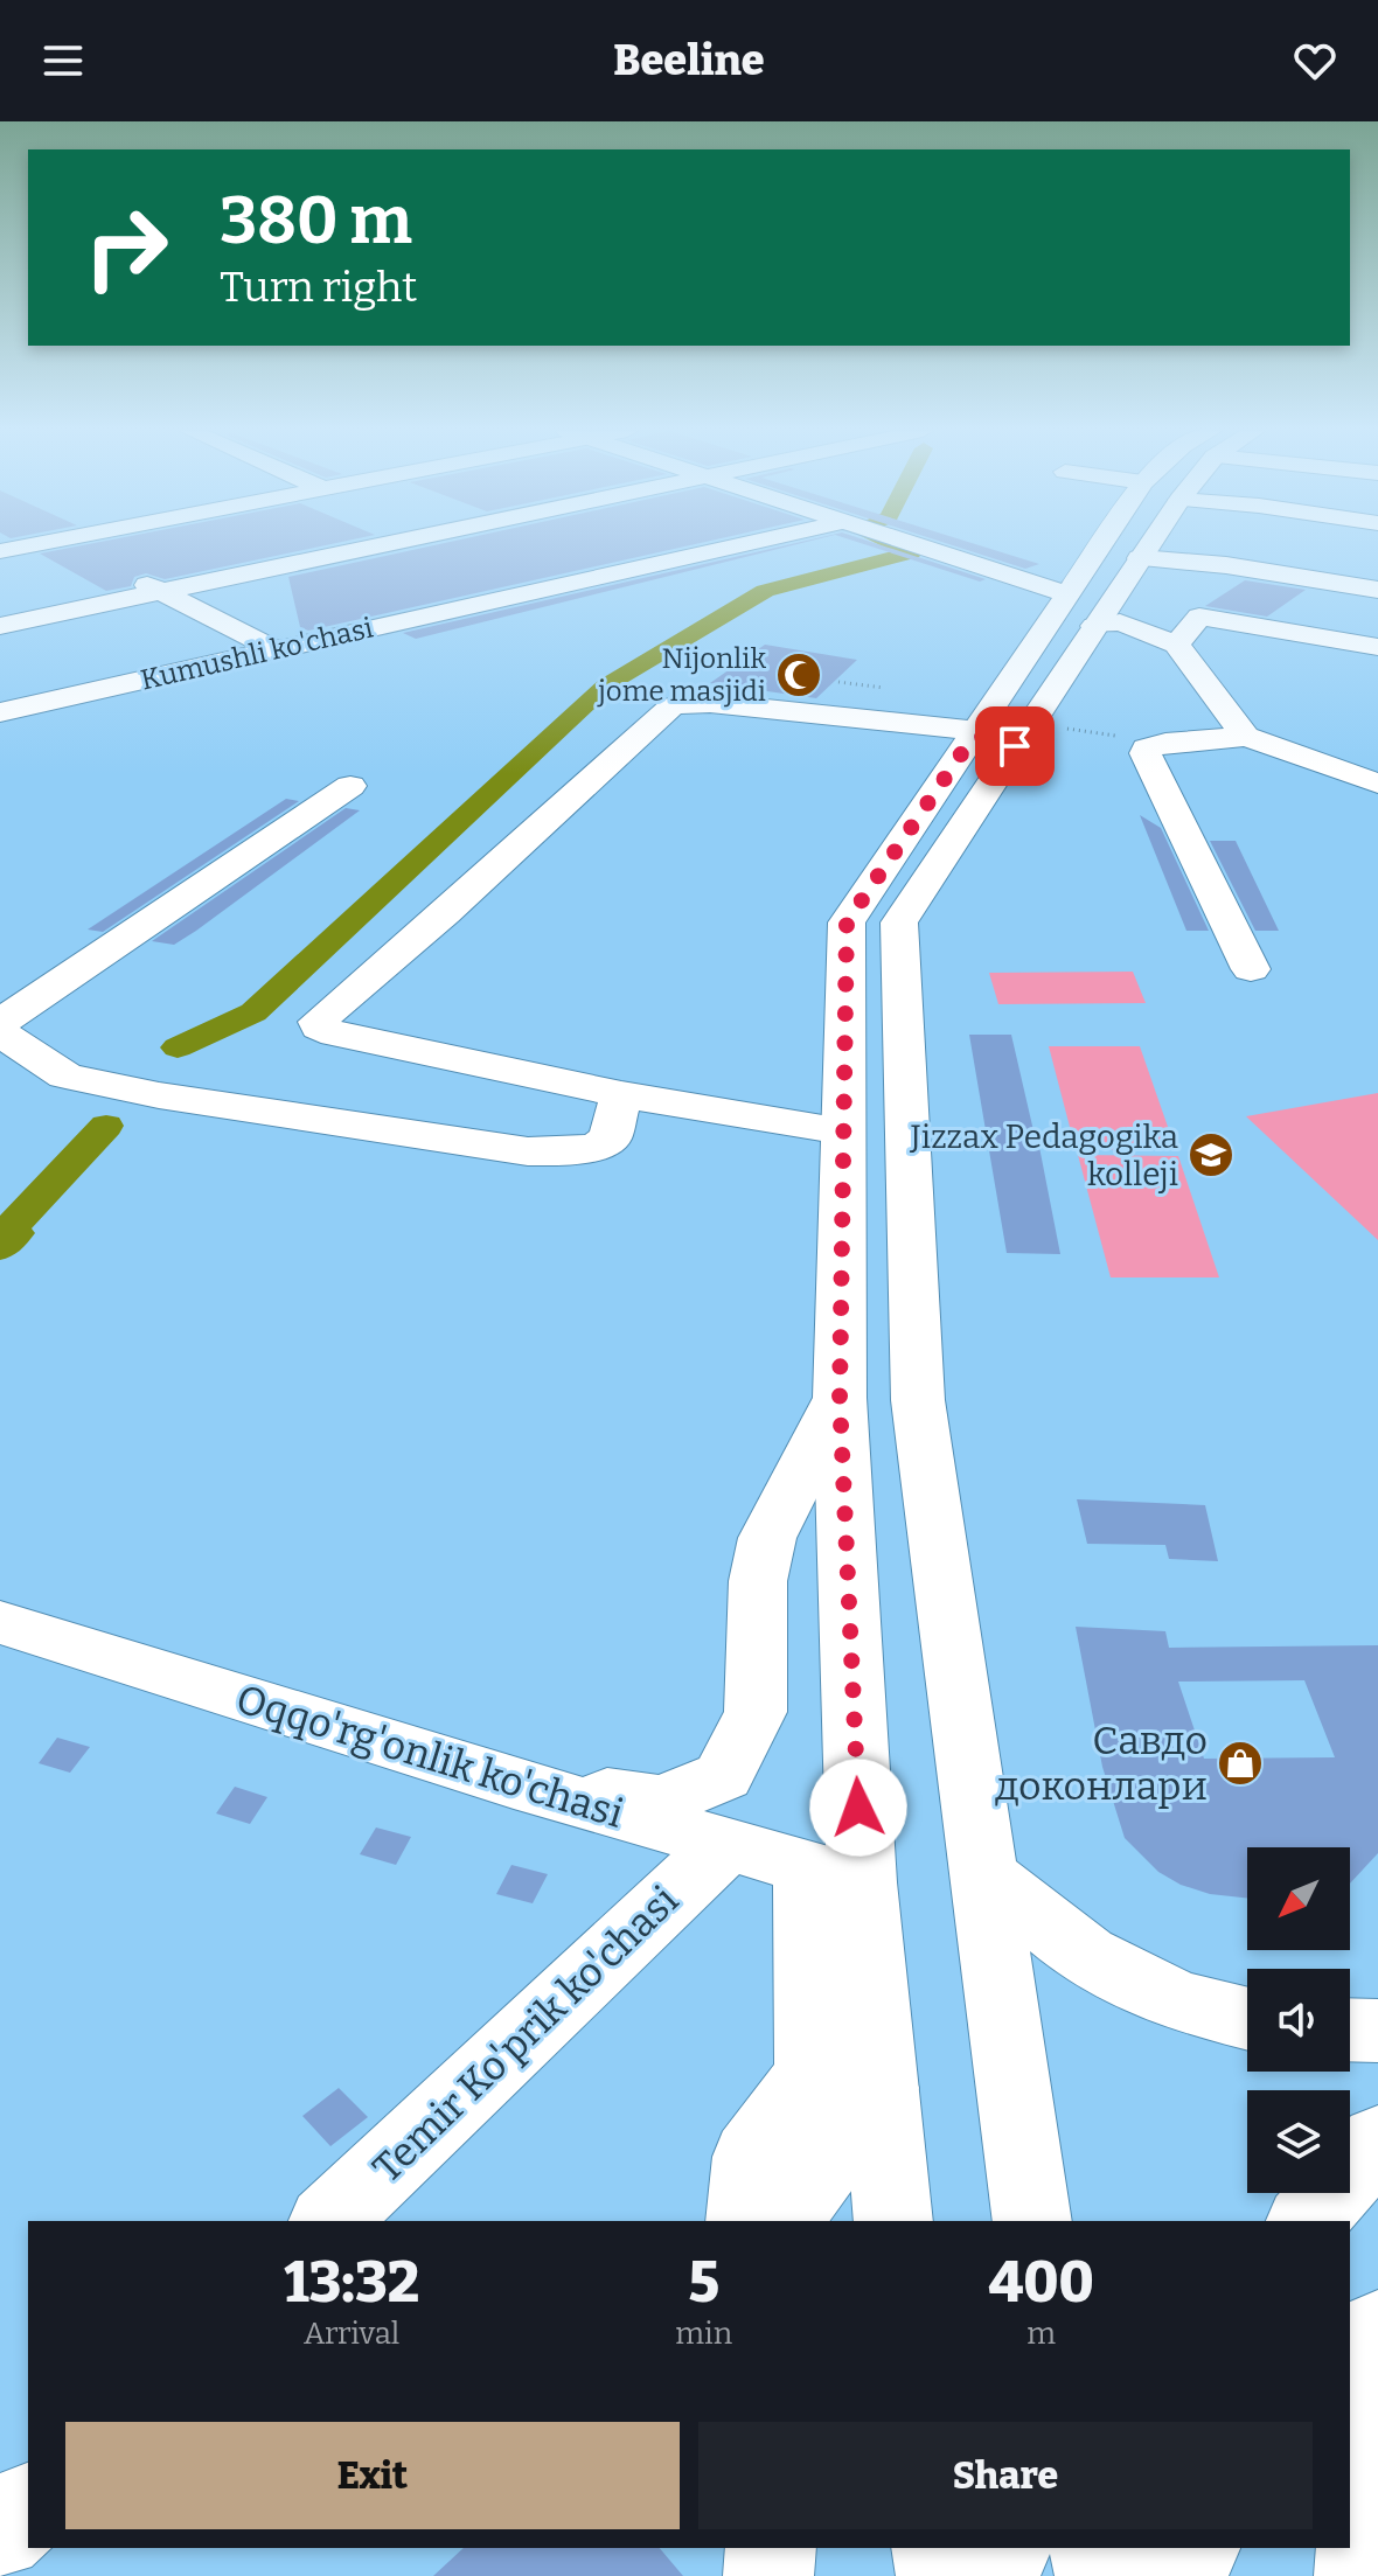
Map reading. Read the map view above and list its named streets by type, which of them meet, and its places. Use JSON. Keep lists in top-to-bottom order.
{
  "streets": {
    "street": ["Kumushli ko'chasi", "Oqqo'rg'onlik ko'chasi", "Temir Ko'prik ko'chasi"]
  },
  "crossings": [
    ["Oqqo'rg'onlik ko'chasi", "Temir Ko'prik ko'chasi"]
  ],
  "places": {
    "mosque": ["Nijonlik jome masjidi"],
    "school or university": ["Jizzax Pedagogika kolleji"],
    "shop": ["Cавдо доконлари"]
  },
  "north": "bottom left",
  "page": {
    "header": "Beeline",
    "turn": ["380 m", "Turn right"],
    "eta": [
      "13:32",
      "Arrival",
      "5",
      "min",
      "400",
      "m"
    ],
    "buttons": ["Exit", "Share"]
  }
}
